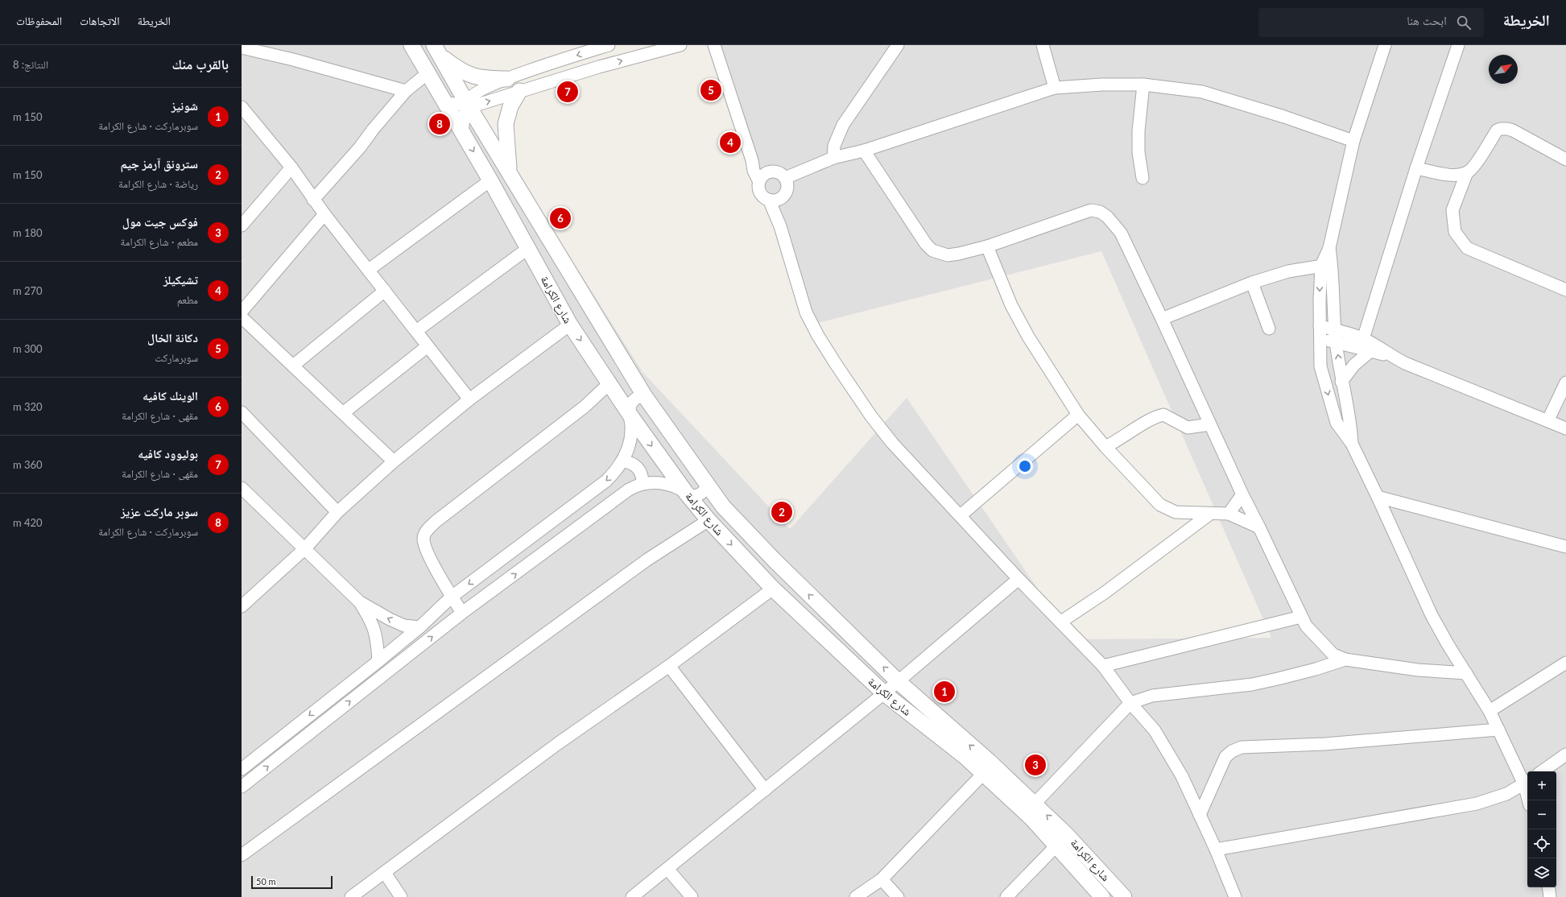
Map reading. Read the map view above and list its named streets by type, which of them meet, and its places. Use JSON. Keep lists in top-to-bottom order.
{
  "streets": {
    "street": ["شارع الكرامة"]
  },
  "scale_bar": "50 m",
  "north": "top right",
  "page": {
    "header": "الخريطة",
    "search": "ابحث هنا",
    "nav": ["الخريطة", "الاتجاهات", "المحفوظات"],
    "heading": ["بالقرب منك", "النتائج: 8"],
    "pins": [
      "5",
      "7",
      "8",
      "4",
      "6",
      "2",
      "1",
      "3"
    ],
    "list": [
      {
        "mark": "1",
        "name": "شونيز",
        "note": "سوبرماركت · شارع الكرامة",
        "value": "150 m"
      },
      {
        "mark": "2",
        "name": "سترونق آرمز جيم",
        "note": "رياضة · شارع الكرامة",
        "value": "150 m"
      },
      {
        "mark": "3",
        "name": "فوكس جيت مول",
        "note": "مطعم · شارع الكرامة",
        "value": "180 m"
      },
      {
        "mark": "4",
        "name": "تشيكيلز",
        "note": "مطعم",
        "value": "270 m"
      },
      {
        "mark": "5",
        "name": "دكانة الخال",
        "note": "سوبرماركت",
        "value": "300 m"
      },
      {
        "mark": "6",
        "name": "الوينك كافيه",
        "note": "مقهى · شارع الكرامة",
        "value": "320 m"
      },
      {
        "mark": "7",
        "name": "بوليوود كافيه",
        "note": "مقهى · شارع الكرامة",
        "value": "360 m"
      },
      {
        "mark": "8",
        "name": "سوبر ماركت عزيز",
        "note": "سوبرماركت · شارع الكرامة",
        "value": "420 m"
      }
    ],
    "map_buttons": ["+", "−"],
    "scale": "50 m"
  }
}
